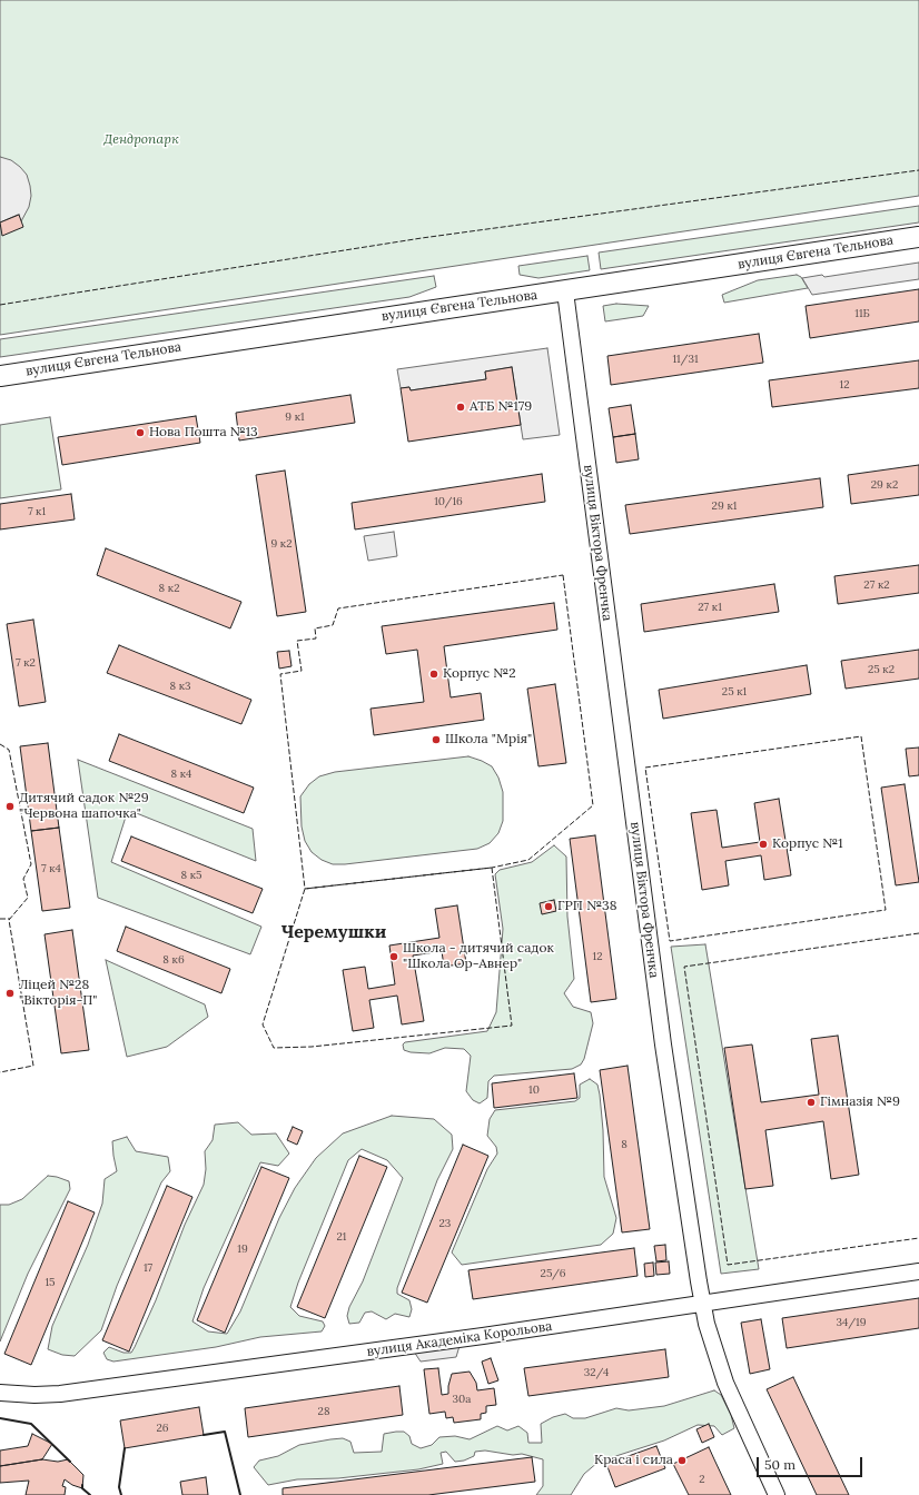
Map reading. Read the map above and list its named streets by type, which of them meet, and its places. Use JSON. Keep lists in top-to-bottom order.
{
  "streets": {
    "main road": ["вулиця Євгена Тельнова"],
    "street": ["вулиця Віктора Френчка", "вулиця Академіка Корольова"]
  },
  "crossings": [
    ["вулиця Євгена Тельнова", "вулиця Віктора Френчка"],
    ["вулиця Віктора Френчка", "вулиця Академіка Корольова"]
  ],
  "districts": ["Черемушки"],
  "parks": ["Дендропарк"],
  "places": [
    "АТБ №179",
    "Нова Пошта №13",
    "Корпус №2",
    "Школа \"Мрія\"",
    "Дитячий садок №29 \"Червона шапочка\"",
    "Корпус №1",
    "ГРП №38",
    "Школа - дитячий садок \"Школа Ор-Авнер\"",
    "Ліцей №28 \"Вікторія-П\"",
    "Гімназія №9",
    "Краса і сила"
  ],
  "house_numbers": [
    "11Б",
    "11/31",
    "12",
    "9 к1",
    "29 к2",
    "10/16",
    "29 к1",
    "7 к1",
    "9 к2",
    "27 к2",
    "8 к2",
    "27 к1",
    "7 к2",
    "25 к2",
    "8 к3",
    "25 к1",
    "8 к4",
    "7 к4",
    "8 к5",
    "12",
    "8 к6",
    "10",
    "8",
    "23",
    "21",
    "19",
    "17",
    "25/6",
    "15",
    "34/19",
    "32/4",
    "30а",
    "28",
    "26",
    "2"
  ],
  "scale_bar": "50 m"
}
